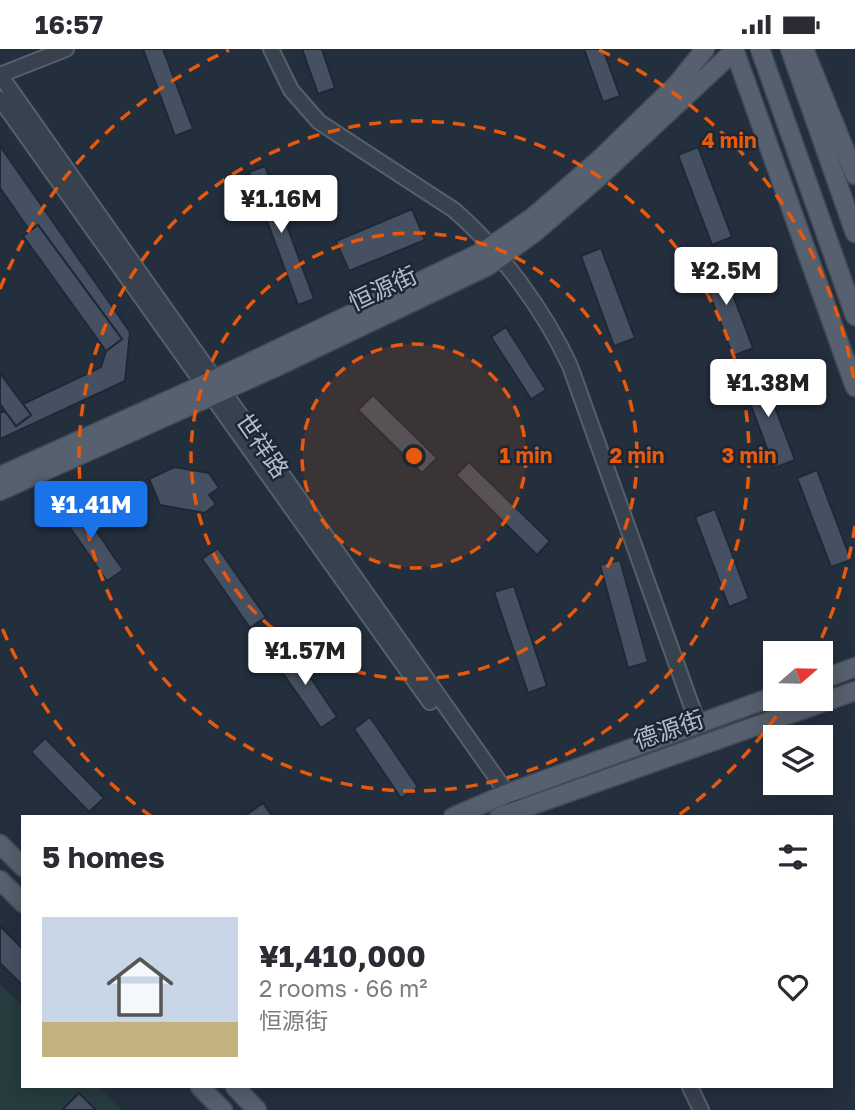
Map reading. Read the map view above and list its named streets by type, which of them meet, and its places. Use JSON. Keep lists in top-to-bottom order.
{
  "streets": {
    "main road": ["恒源街", "德源街"],
    "street": ["世祥路"]
  },
  "crossings": [
    ["恒源街", "世祥路"],
    ["世祥路", "德源街"]
  ],
  "north": "right",
  "page": {
    "status": "16:57",
    "price": [
      "¥1.16M",
      "¥2.5M",
      "¥1.38M",
      "¥1.41M",
      "¥1.57M"
    ],
    "heading": "5 homes",
    "list": [
      {
        "name": "¥1,410,000",
        "note": "2 rooms · 66 m² · 恒源街"
      }
    ]
  },
  "rings": [
    "4 min",
    "1 min",
    "2 min",
    "3 min"
  ]
}
